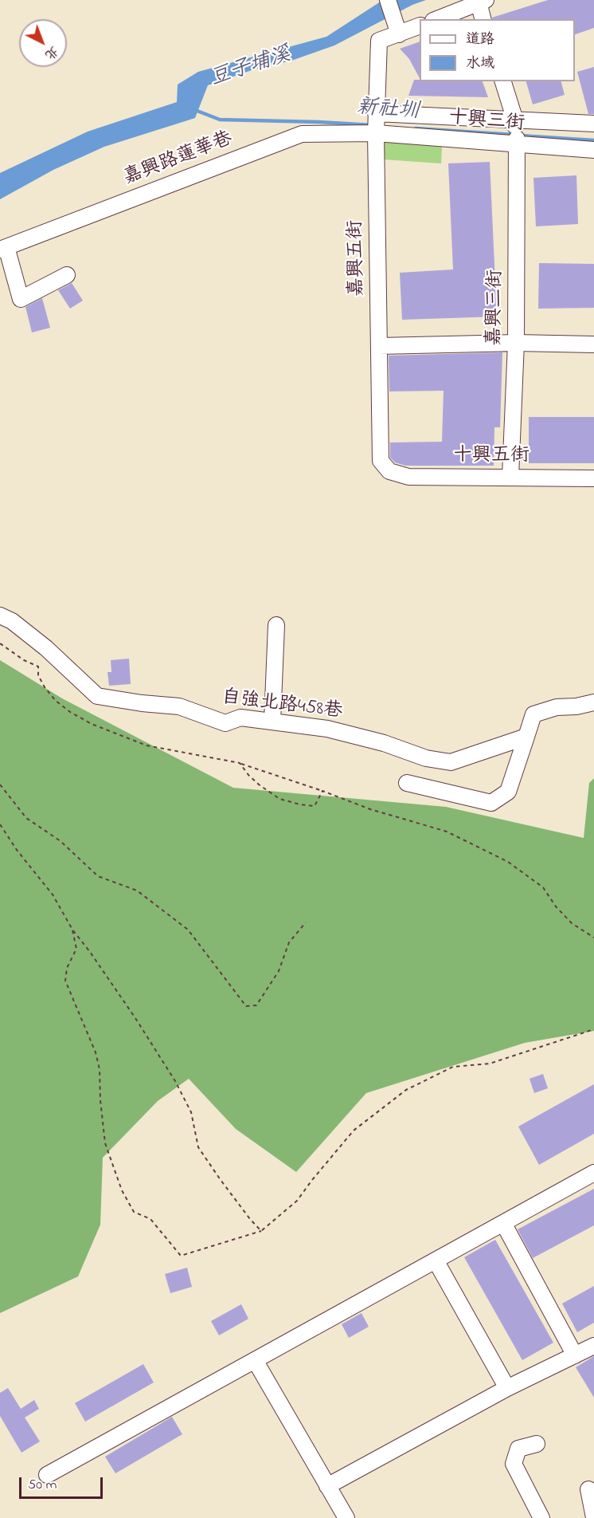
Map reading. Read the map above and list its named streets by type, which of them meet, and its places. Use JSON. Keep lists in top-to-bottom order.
{
  "streets": {
    "street": [
      "十興三街",
      "嘉興路蓮華巷",
      "嘉興五街",
      "嘉興三街",
      "十興五街",
      "自強北路458巷"
    ]
  },
  "crossings": [
    ["十興三街", "嘉興路蓮華巷"],
    ["十興三街", "嘉興五街"],
    ["十興三街", "嘉興三街"],
    ["嘉興路蓮華巷", "嘉興五街"],
    ["嘉興五街", "十興五街"],
    ["嘉興三街", "十興五街"]
  ],
  "water": ["豆子埔溪", "新社圳"],
  "legend": ["道路", "水域"],
  "scale_bar": "50 m",
  "north": "bottom right"
}
